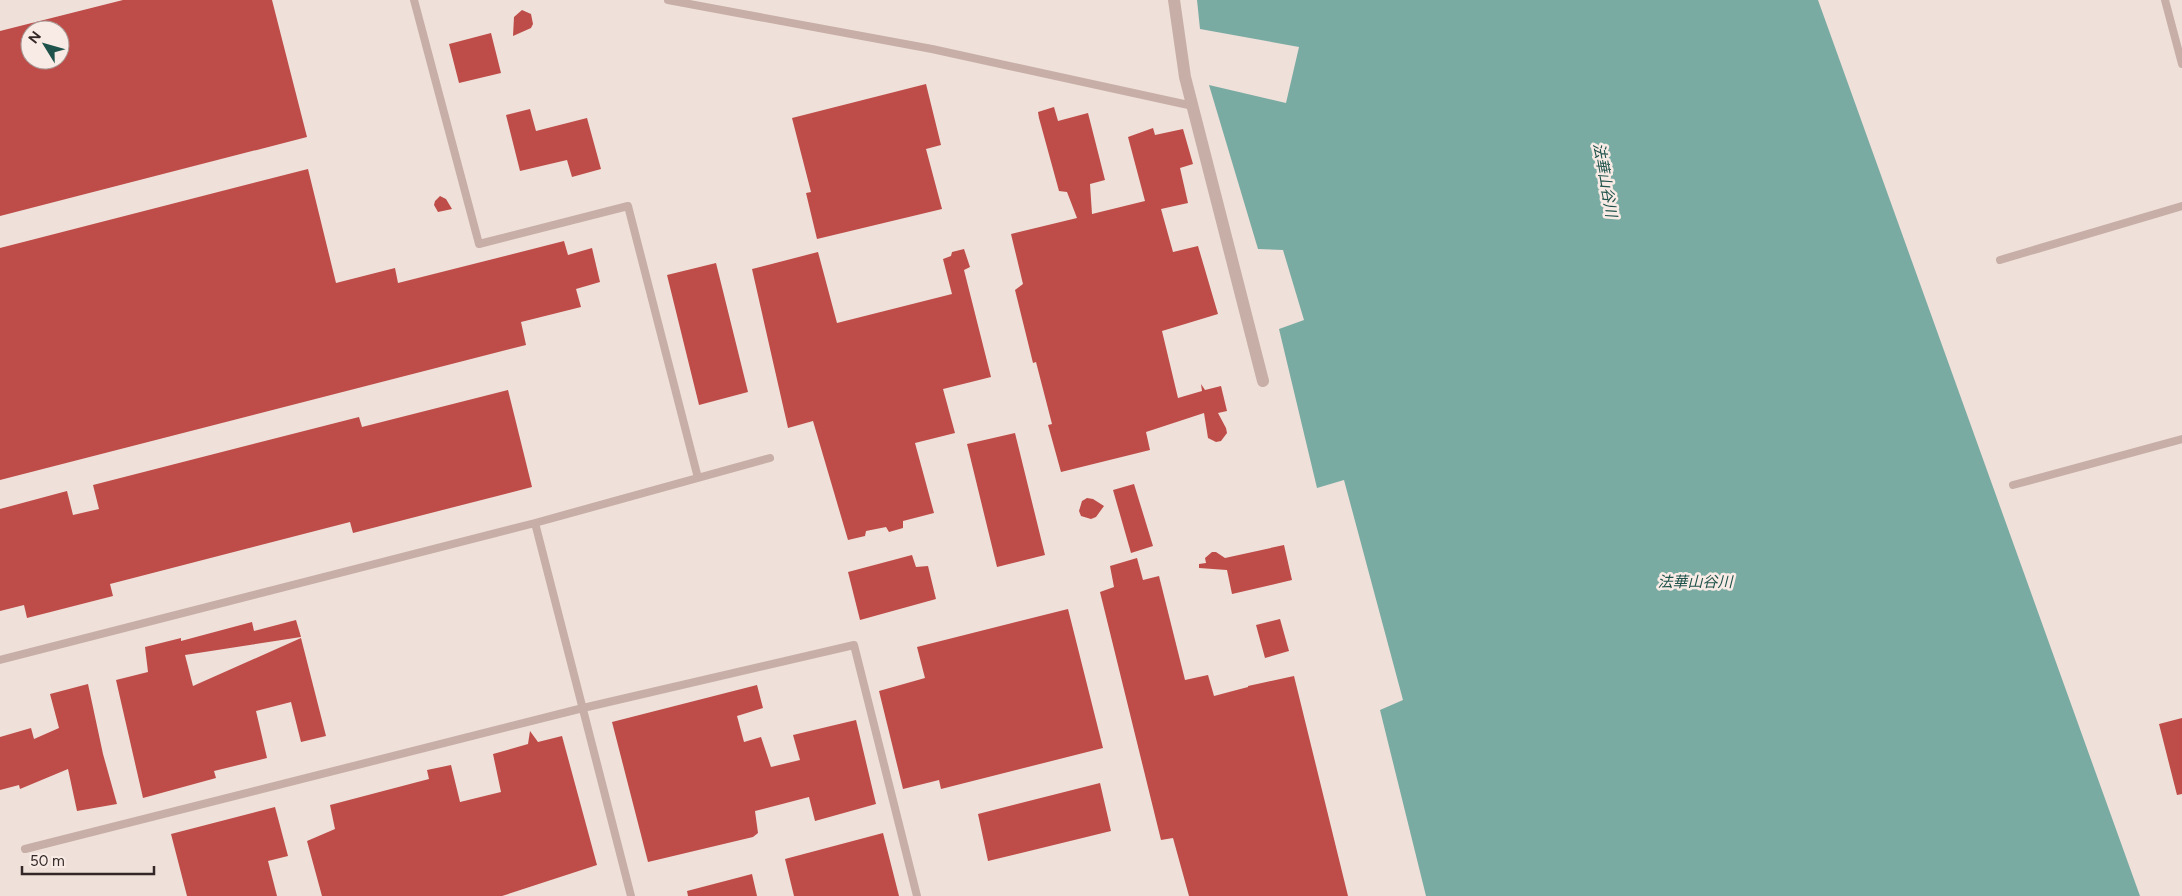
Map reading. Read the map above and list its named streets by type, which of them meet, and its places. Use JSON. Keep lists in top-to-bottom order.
{
  "water": ["法華山谷川"],
  "scale_bar": "50 m",
  "north": "top left"
}
